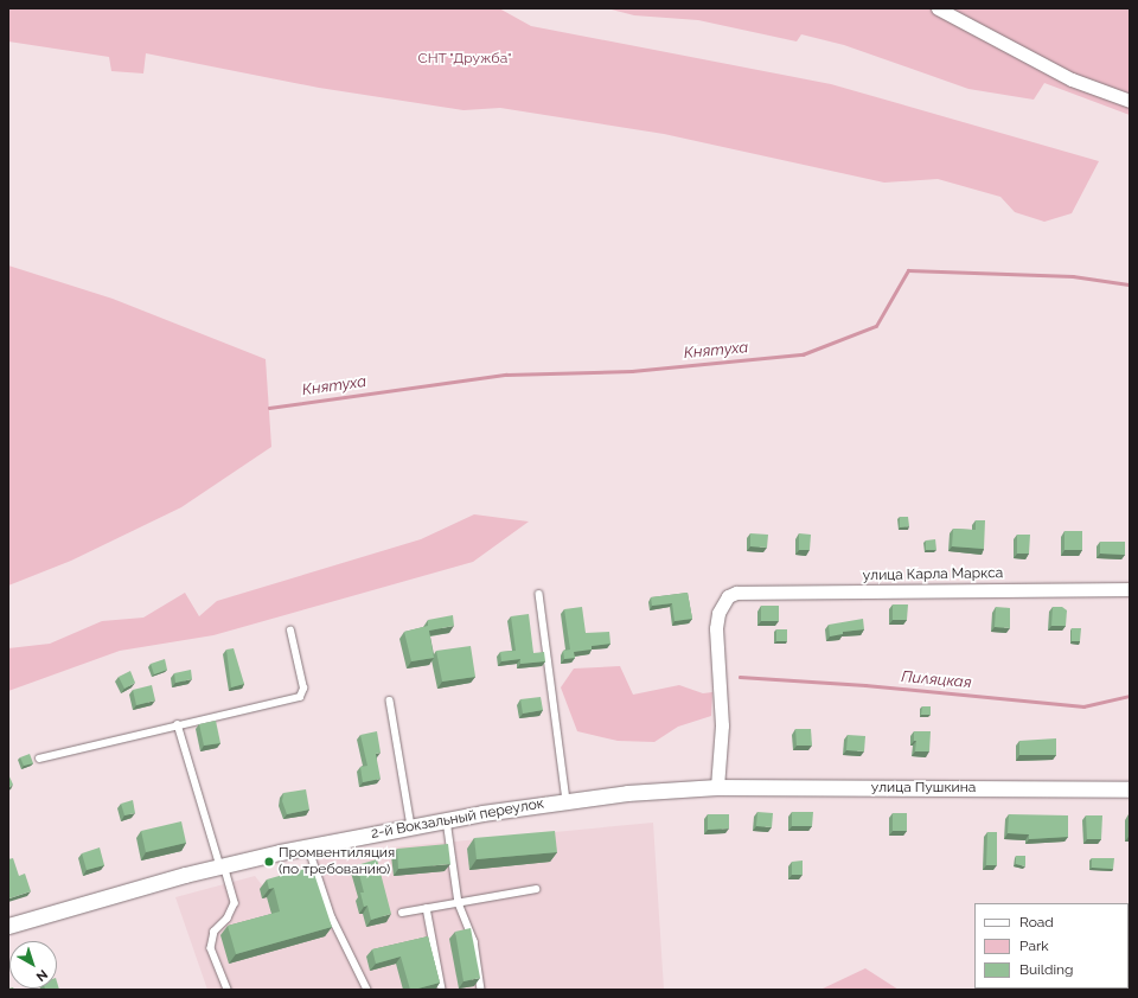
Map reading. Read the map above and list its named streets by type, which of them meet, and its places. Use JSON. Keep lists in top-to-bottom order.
{
  "streets": {
    "street": ["улица Карла Маркса", "улица Пушкина", "2-й Вокзальный переулок"]
  },
  "crossings": [
    ["улица Карла Маркса", "улица Пушкина"],
    ["улица Карла Маркса", "2-й Вокзальный переулок"],
    ["улица Пушкина", "2-й Вокзальный переулок"]
  ],
  "water": ["Княтуха", "Пиляцкая"],
  "parks": ["СНТ \"Дружба\""],
  "places": ["Промвентиляция (по требованию)"],
  "legend": ["Road", "Park", "Building"],
  "north": "bottom right"
}
